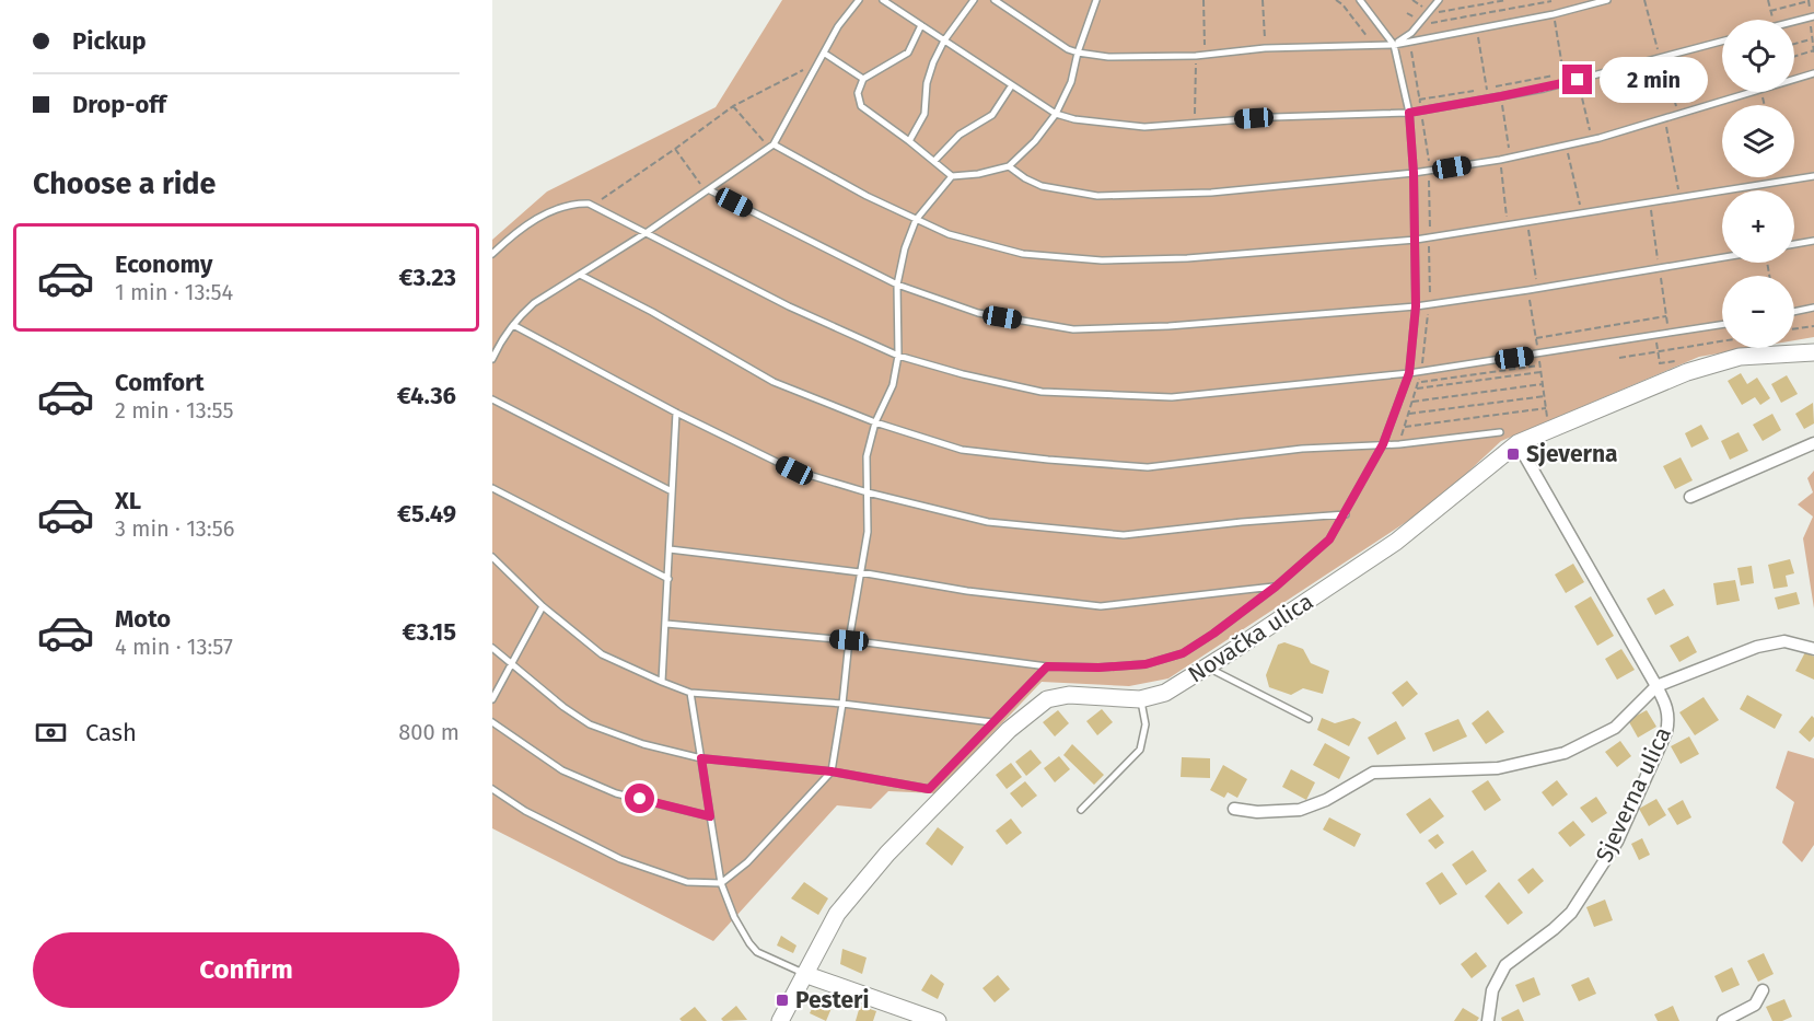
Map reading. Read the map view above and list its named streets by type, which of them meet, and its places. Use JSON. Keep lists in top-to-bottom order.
{
  "streets": {
    "street": ["Novačka ulica", "Sjeverna ulica"]
  },
  "crossings": [
    ["Novačka ulica", "Sjeverna ulica"]
  ],
  "places": {
    "transit": ["Sjeverna", "Pesteri"]
  },
  "page": {
    "banner": ["Pickup", "Drop-off"],
    "map_buttons": ["+", "−"],
    "bubble": "2 min",
    "heading": "Choose a ride",
    "list": [
      {
        "name": "Economy",
        "note": "1 min · 13:54",
        "value": "€3.23"
      },
      {
        "name": "Comfort",
        "note": "2 min · 13:55",
        "value": "€4.36"
      },
      {
        "name": "XL",
        "note": "3 min · 13:56",
        "value": "€5.49"
      },
      {
        "name": "Moto",
        "note": "4 min · 13:57",
        "value": "€3.15"
      }
    ],
    "pay": ["Cash", "800 m"],
    "buttons": "Confirm"
  }
}
